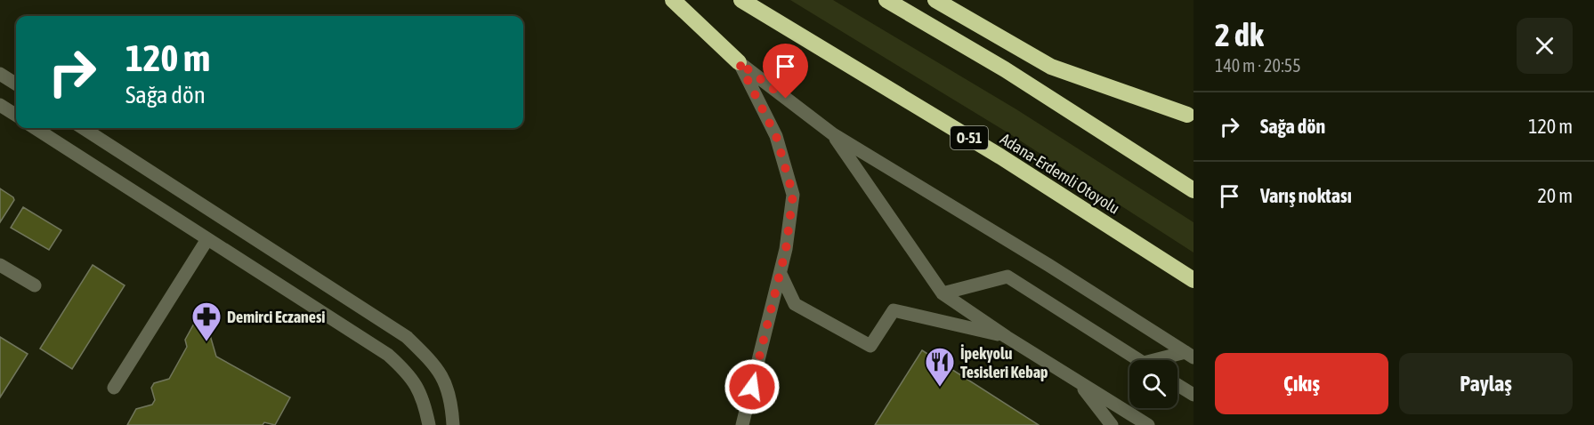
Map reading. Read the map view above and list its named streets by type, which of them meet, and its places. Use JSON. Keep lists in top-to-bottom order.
{
  "streets": {
    "highway": ["O-51", "Adana-Erdemli Otoyolu"]
  },
  "places": {
    "pharmacy": ["Demirci Eczanesi"],
    "restaurant": ["İpekyolu Tesisleri Kebap"]
  },
  "page": {
    "heading": ["2 dk", "140 m · 20:55"],
    "turn": ["120 m", "Sağa dön"],
    "list": [
      {
        "name": "Sağa dön",
        "value": "120 m"
      },
      {
        "name": "Varış noktası",
        "value": "20 m"
      }
    ],
    "buttons": ["Çıkış", "Paylaş"]
  }
}
